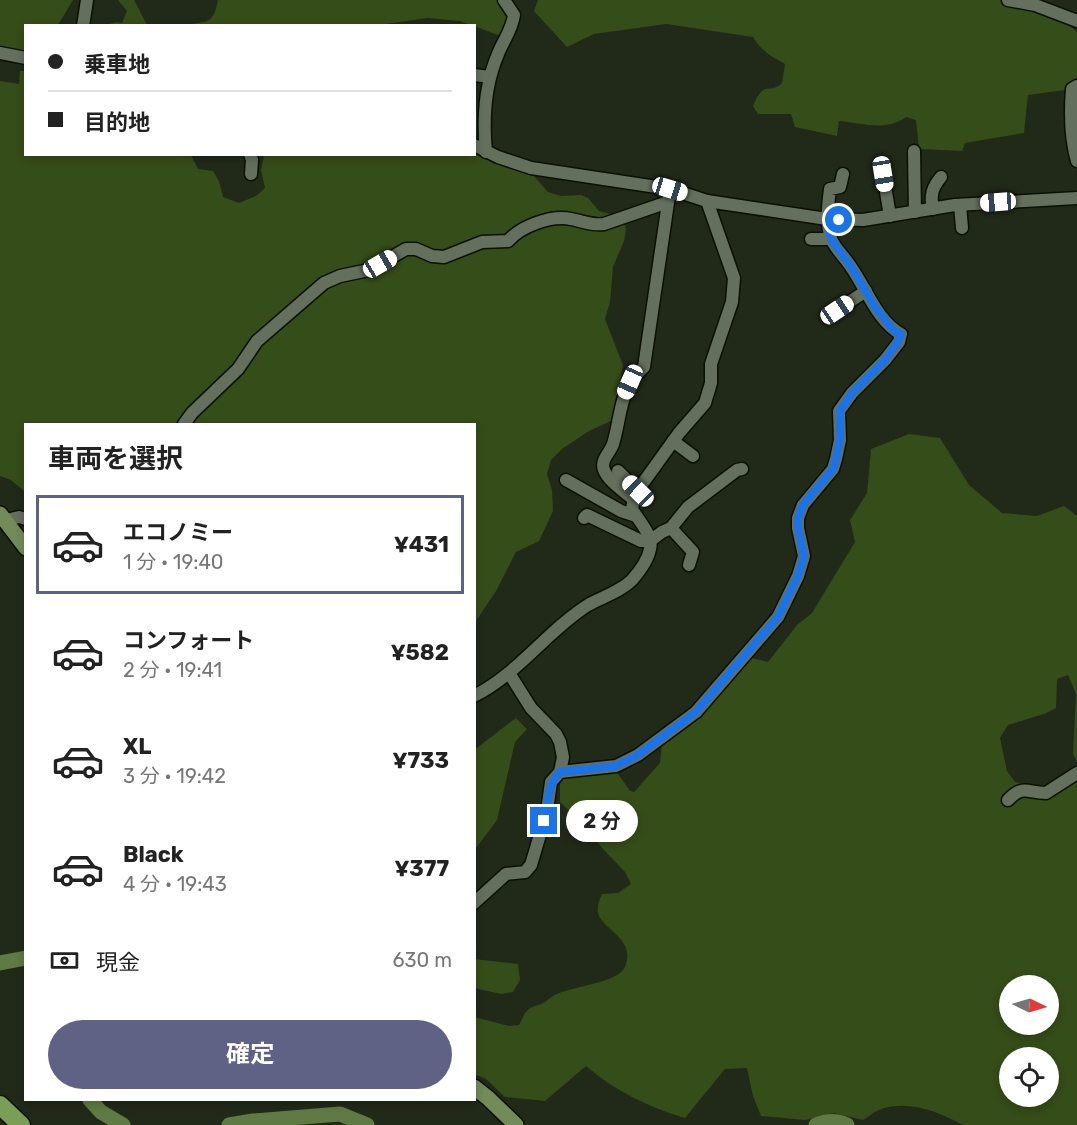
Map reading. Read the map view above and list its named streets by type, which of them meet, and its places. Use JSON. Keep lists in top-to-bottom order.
{
  "north": "right",
  "page": {
    "banner": ["乗車地", "目的地"],
    "heading": "車両を選択",
    "list": [
      {
        "name": "エコノミー",
        "note": "1 分 · 19:40",
        "value": "¥431"
      },
      {
        "name": "コンフォート",
        "note": "2 分 · 19:41",
        "value": "¥582"
      },
      {
        "name": "XL",
        "note": "3 分 · 19:42",
        "value": "¥733"
      },
      {
        "name": "Black",
        "note": "4 分 · 19:43",
        "value": "¥377"
      }
    ],
    "bubble": "2 分",
    "pay": ["現金", "630 m"],
    "buttons": "確定"
  }
}
